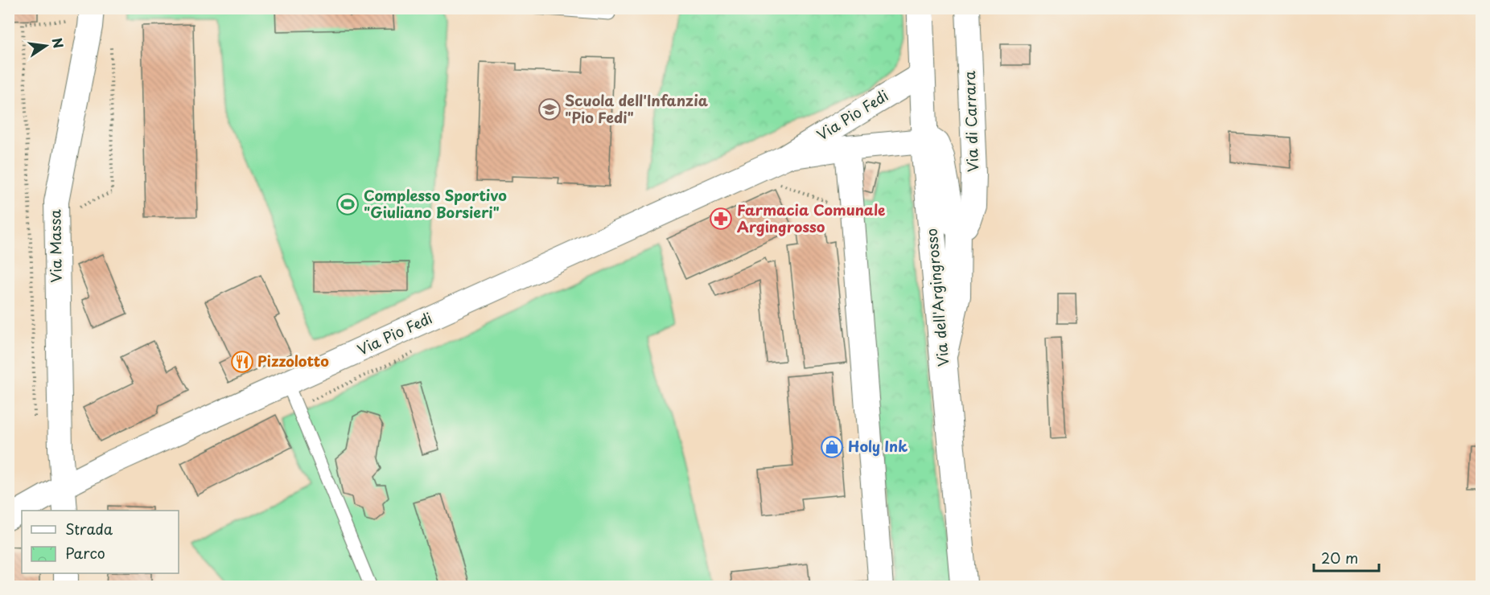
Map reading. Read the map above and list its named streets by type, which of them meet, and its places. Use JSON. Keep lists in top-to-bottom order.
{
  "streets": {
    "street": [
      "Via Pio Fedi",
      "Via di Carrara",
      "Via Massa",
      "Via dell'Argingrosso"
    ]
  },
  "crossings": [
    ["Via Pio Fedi", "Via di Carrara"],
    ["Via Pio Fedi", "Via Massa"],
    ["Via Pio Fedi", "Via dell'Argingrosso"],
    ["Via di Carrara", "Via dell'Argingrosso"]
  ],
  "places": {
    "school or university": ["Scuola dell'Infanzia \"Pio Fedi\""],
    "sports": ["Complesso Sportivo \"Giuliano Borsieri\""],
    "pharmacy": ["Farmacia Comunale Argingrosso"],
    "restaurant": ["Pizzolotto"],
    "shop": ["Holy Ink"]
  },
  "legend": ["Strada", "Parco"],
  "scale_bar": "20 m",
  "north": "right"
}
